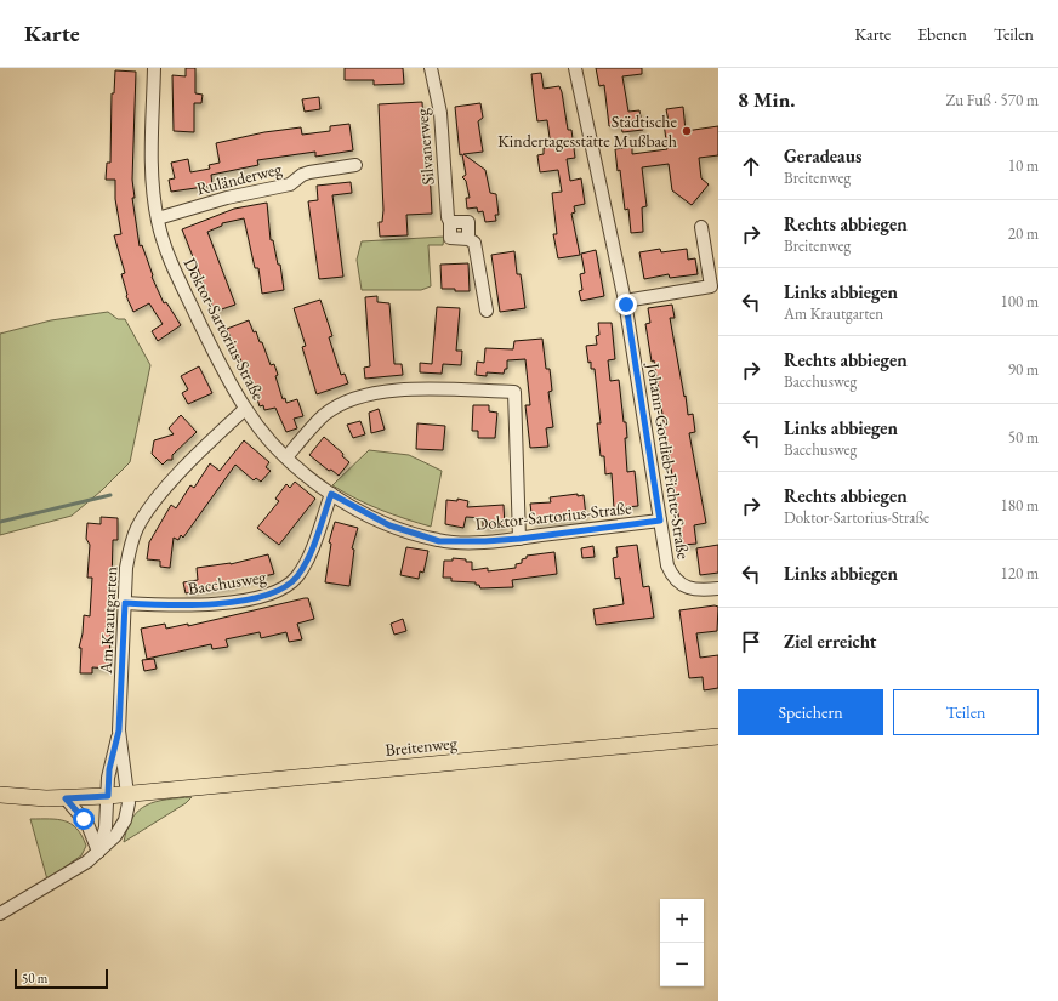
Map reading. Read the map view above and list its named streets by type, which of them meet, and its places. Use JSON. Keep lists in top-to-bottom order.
{
  "streets": {
    "main road": ["Breitenweg"],
    "street": [
      "Silvanerweg",
      "Ruländerweg",
      "Doktor-Sartorius-Straße",
      "Johann-Gottlieb-Fichte-Straße",
      "Bacchusweg",
      "Am Krautgarten"
    ]
  },
  "crossings": [
    ["Ruländerweg", "Doktor-Sartorius-Straße"],
    ["Doktor-Sartorius-Straße", "Johann-Gottlieb-Fichte-Straße"],
    ["Doktor-Sartorius-Straße", "Bacchusweg"],
    ["Doktor-Sartorius-Straße", "Am Krautgarten"],
    ["Bacchusweg", "Am Krautgarten"],
    ["Am Krautgarten", "Breitenweg"]
  ],
  "places": ["Städtische Kindertagesstätte Mußbach"],
  "scale_bar": "50 m",
  "page": {
    "header": "Karte",
    "nav": ["Karte", "Ebenen", "Teilen"],
    "heading": ["8 Min.", "Zu Fuß · 570 m"],
    "list": [
      ["Geradeaus", "Breitenweg", "10 m"],
      ["Rechts abbiegen", "Breitenweg", "20 m"],
      ["Links abbiegen", "Am Krautgarten", "100 m"],
      ["Rechts abbiegen", "Bacchusweg", "90 m"],
      ["Links abbiegen", "Bacchusweg", "50 m"],
      ["Rechts abbiegen", "Doktor-Sartorius-Straße", "180 m"],
      ["Links abbiegen", "120 m"],
      "Ziel erreicht"
    ],
    "buttons": ["Speichern", "Teilen"],
    "map_buttons": ["+", "−"],
    "scale": "50 m"
  }
}
